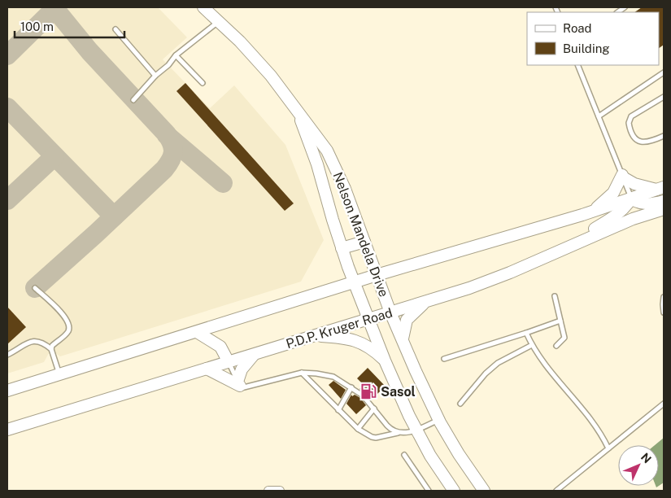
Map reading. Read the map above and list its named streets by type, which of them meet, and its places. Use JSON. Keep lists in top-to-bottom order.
{
  "streets": {
    "street": ["Nelson Mandela Drive", "P.D.P. Kruger Road"]
  },
  "crossings": [
    ["Nelson Mandela Drive", "P.D.P. Kruger Road"]
  ],
  "places": {
    "fuel station": ["Sasol"]
  },
  "legend": ["Road", "Building"],
  "scale_bar": "100 m",
  "north": "top right"
}
